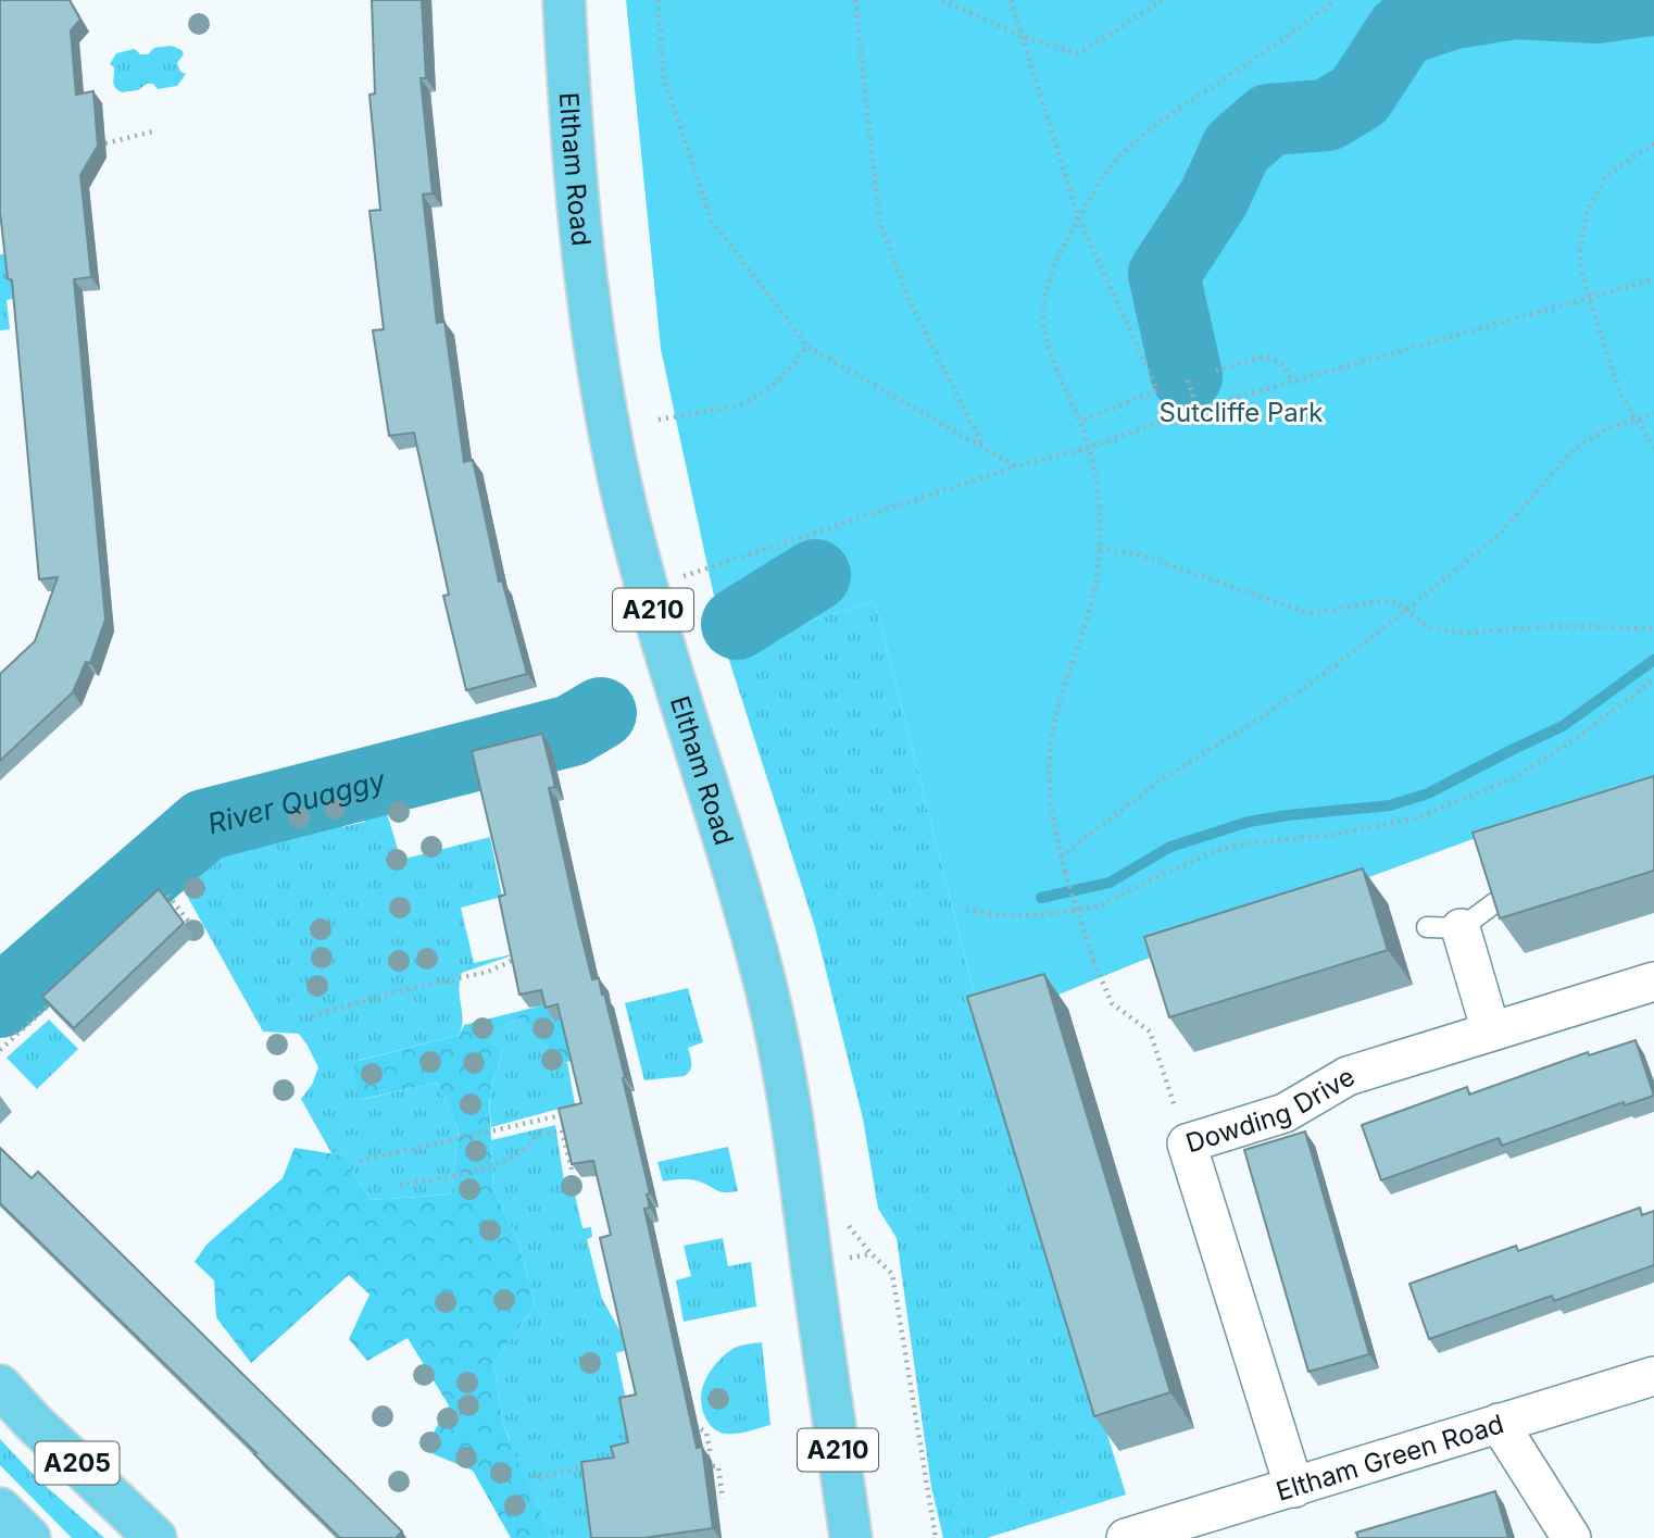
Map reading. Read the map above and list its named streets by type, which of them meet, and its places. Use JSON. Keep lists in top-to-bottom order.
{
  "streets": {
    "highway": ["Eltham Road", "A210", "A205"],
    "street": ["Dowding Drive", "Eltham Green Road"]
  },
  "crossings": [
    ["Dowding Drive", "Eltham Green Road"]
  ],
  "water": ["River Quaggy"],
  "parks": ["Sutcliffe Park"]
}
